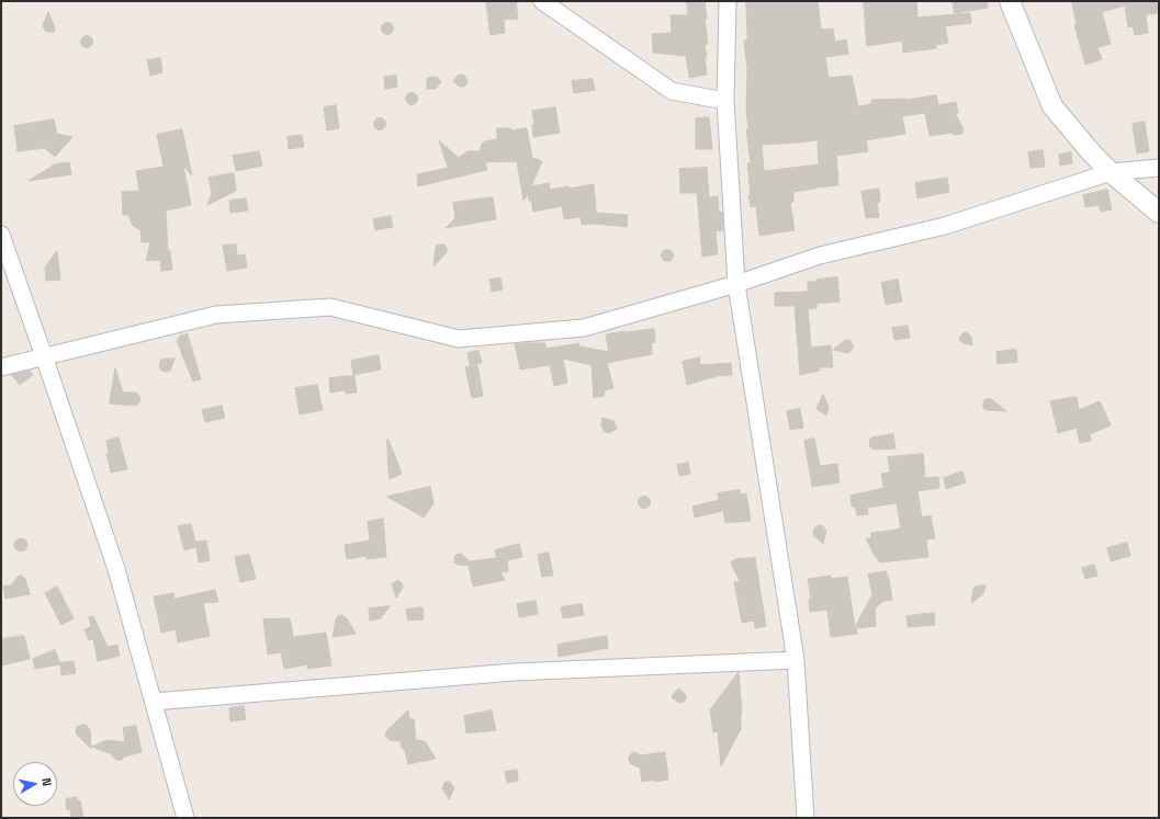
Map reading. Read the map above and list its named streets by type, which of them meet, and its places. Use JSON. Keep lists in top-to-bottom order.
{
  "north": "right"
}
